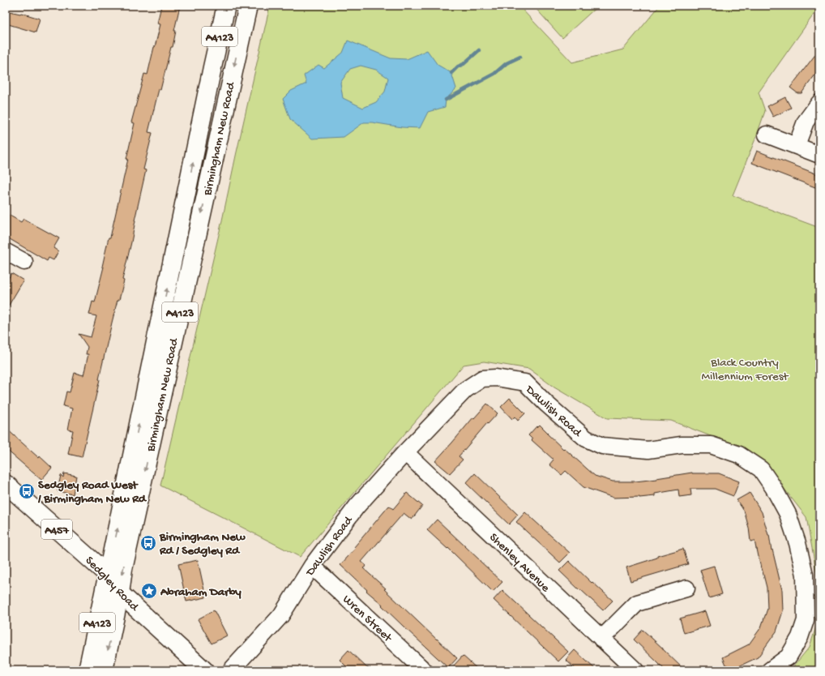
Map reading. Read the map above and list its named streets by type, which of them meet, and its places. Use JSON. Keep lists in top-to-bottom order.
{
  "streets": {
    "main road": [
      "A4123",
      "Birmingham New Road",
      "A457",
      "Sedgley Road"
    ],
    "street": ["Dawlish Road", "Shenley Avenue", "Wren Street"]
  },
  "crossings": [
    ["Birmingham New Road", "Sedgley Road"],
    ["Dawlish Road", "Shenley Avenue"],
    ["Dawlish Road", "Wren Street"]
  ],
  "parks": ["Black Country Millennium Forest"],
  "places": {
    "bus stop": ["Sedgley Road West / Birmingham New Rd", "Birmingham New Rd / Sedgley Rd"],
    "place": ["Abraham Darby"]
  }
}
